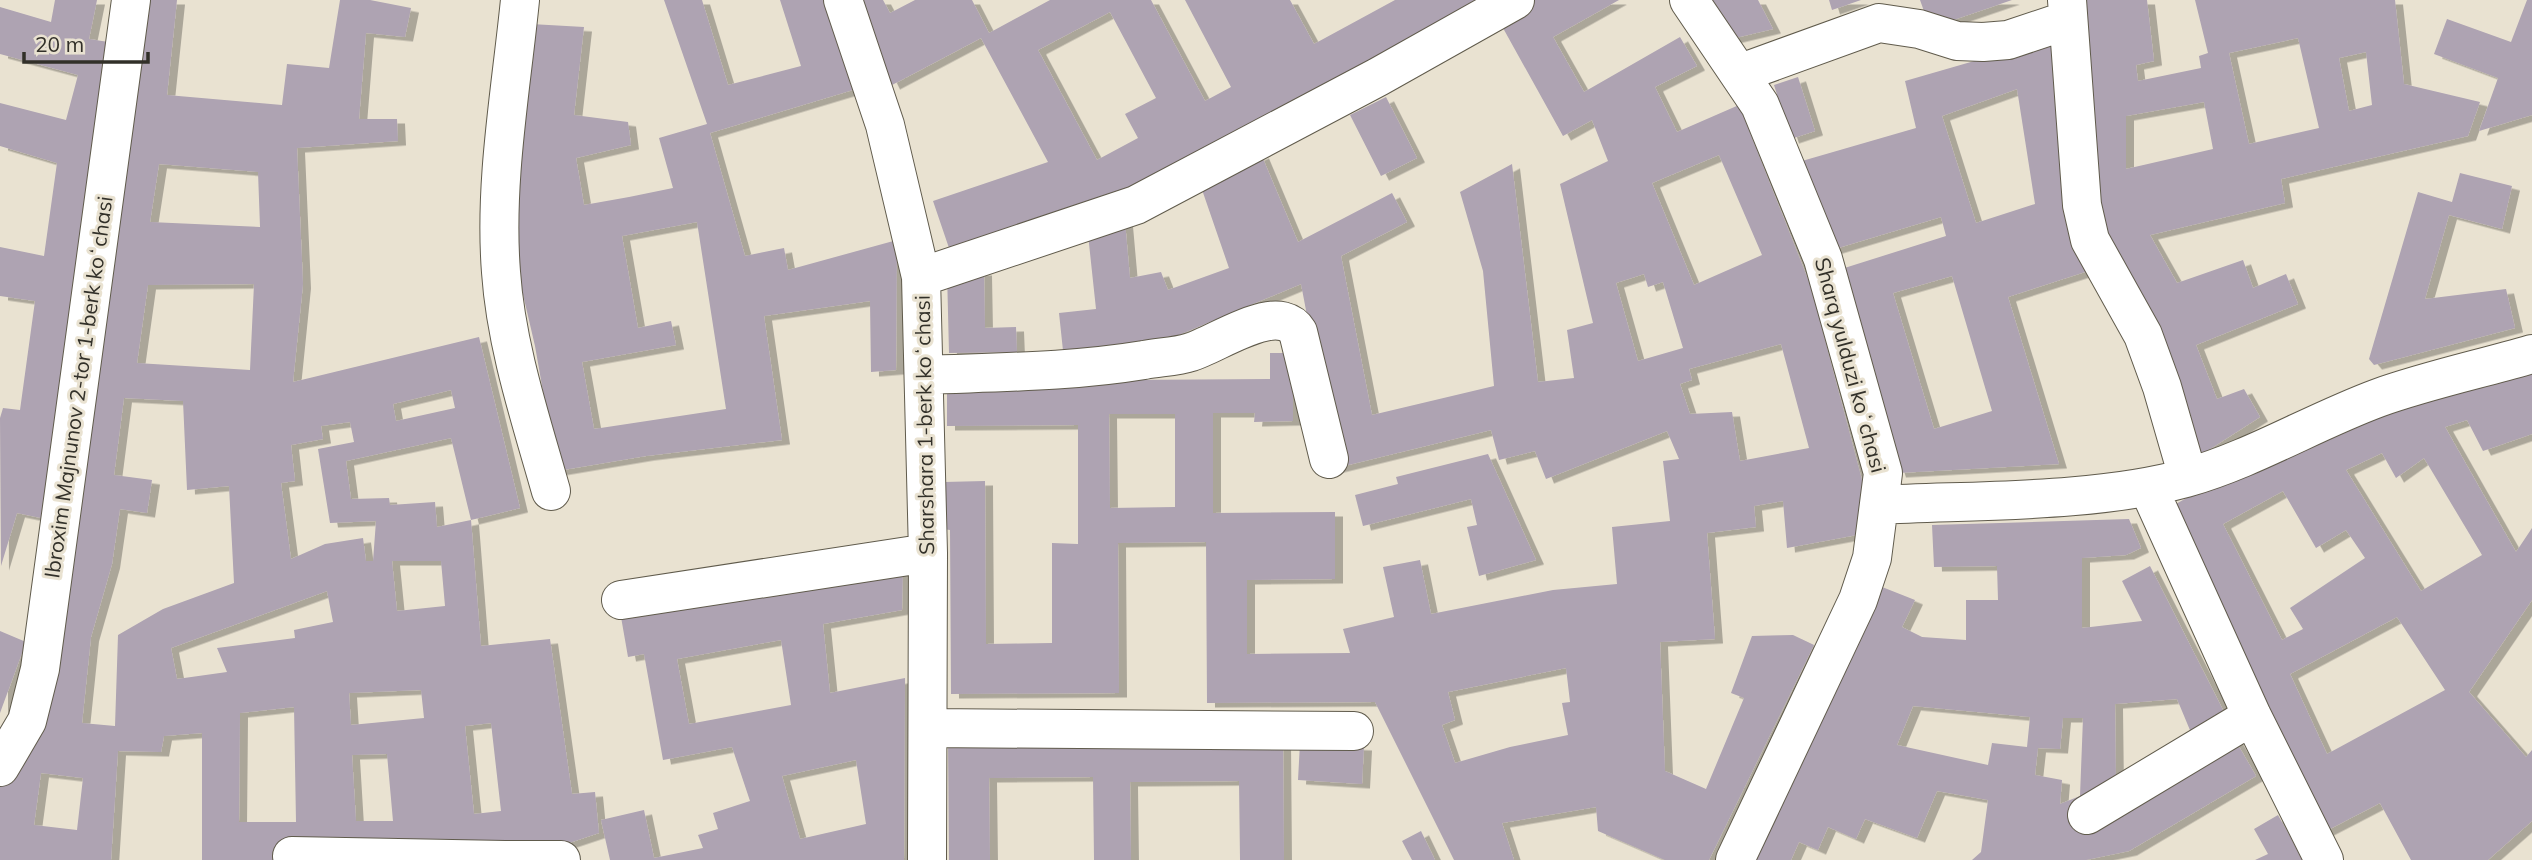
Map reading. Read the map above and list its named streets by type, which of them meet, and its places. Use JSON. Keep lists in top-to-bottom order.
{
  "streets": {
    "street": ["Sharq yulduzi koʻchasi", "Ibroxim Majnunov 2-tor 1-berk koʻchasi", "Sharshara 1-berk koʻchasi"]
  },
  "scale_bar": "20 m"
}
